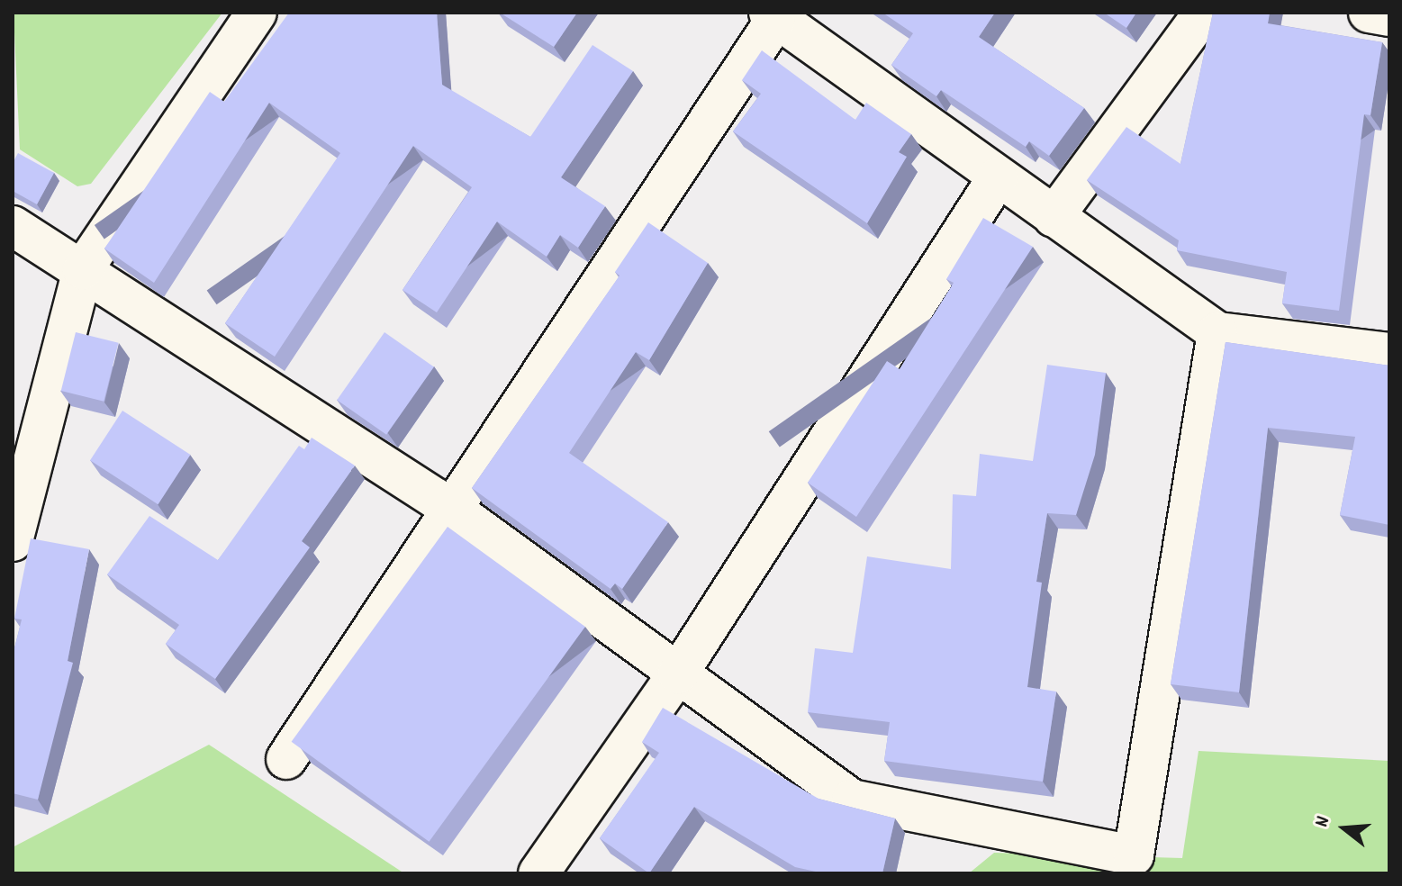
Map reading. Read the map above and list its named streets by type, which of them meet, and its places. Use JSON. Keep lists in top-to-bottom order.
{
  "north": "left"
}
